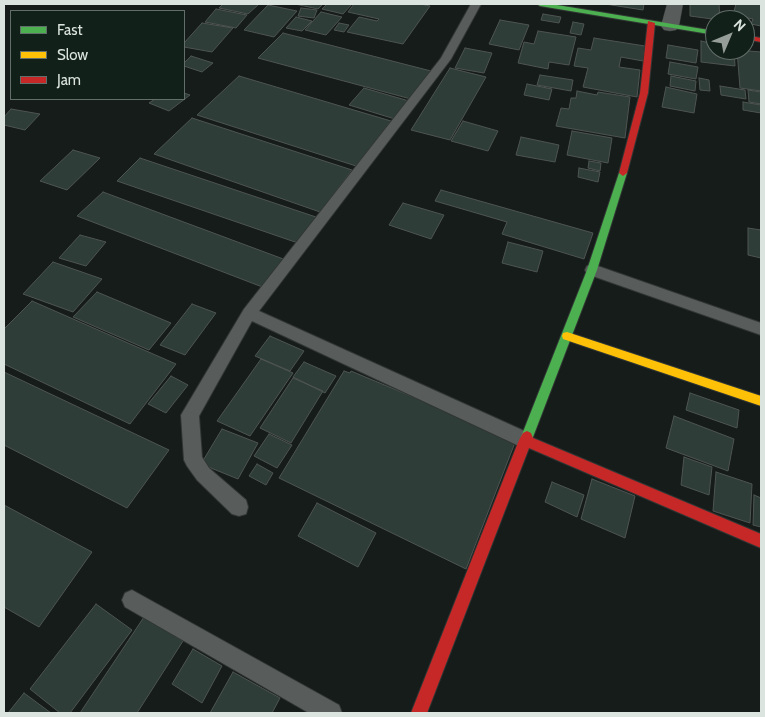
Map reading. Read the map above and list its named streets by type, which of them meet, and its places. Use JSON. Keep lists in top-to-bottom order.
{
  "legend": ["Fast", "Slow", "Jam"],
  "north": "top right"
}
